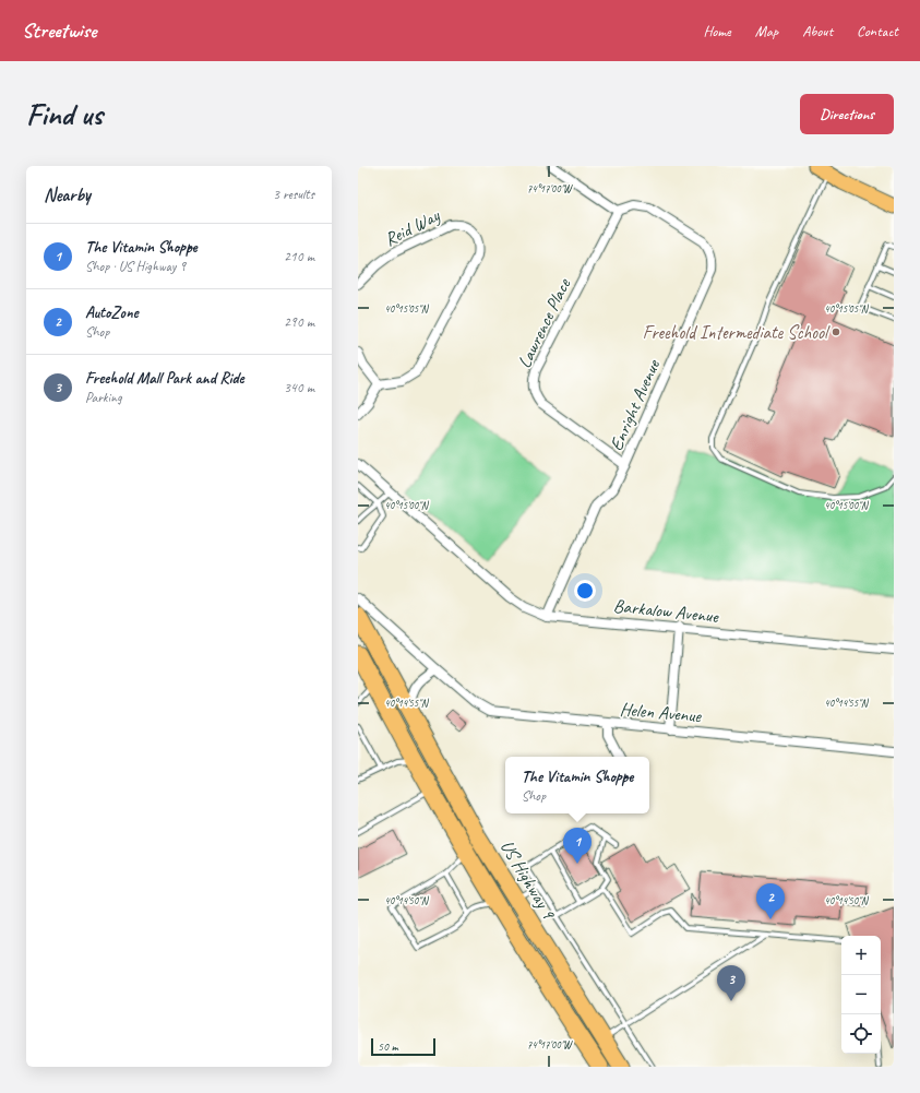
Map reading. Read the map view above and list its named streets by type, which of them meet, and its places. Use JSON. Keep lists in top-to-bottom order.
{
  "streets": {
    "highway": ["US Highway 9"],
    "street": [
      "Reid Way",
      "Lawrence Place",
      "Enright Avenue",
      "Barkalow Avenue",
      "Helen Avenue"
    ]
  },
  "crossings": [
    ["Lawrence Place", "Enright Avenue"],
    ["Enright Avenue", "Barkalow Avenue"]
  ],
  "places": ["Freehold Intermediate School"],
  "scale_bar": "50 m",
  "page": {
    "header": "Streetwise",
    "nav": [
      "Home",
      "Map",
      "About",
      "Contact"
    ],
    "buttons": "Directions",
    "title": "Find us",
    "heading": ["Nearby", "3 results"],
    "list": [
      {
        "mark": "1",
        "name": "The Vitamin Shoppe",
        "note": "Shop · US Highway 9",
        "value": "210 m"
      },
      {
        "mark": "2",
        "name": "AutoZone",
        "note": "Shop",
        "value": "290 m"
      },
      {
        "mark": "3",
        "name": "Freehold Mall Park and Ride",
        "note": "Parking",
        "value": "340 m"
      }
    ],
    "popup": ["The Vitamin Shoppe", "Shop"],
    "pins": ["1", "2", "3"],
    "map_buttons": ["+", "−"],
    "scale": "50 m"
  },
  "coordinates": [
    "74°17'00\"W",
    "40°15'05\"N",
    "40°15'00\"N",
    "40°14'55\"N",
    "40°14'50\"N"
  ]
}
